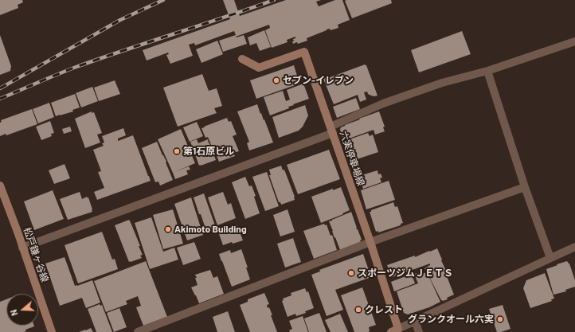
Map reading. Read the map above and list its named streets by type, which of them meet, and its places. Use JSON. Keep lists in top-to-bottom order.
{
  "streets": {
    "main road": ["六実停車場線", "松戸鎌ヶ谷線"]
  },
  "places": [
    "セブン-イレブン",
    "第1石原ビル",
    "Akimoto Building",
    "スポーツジムＪＥＴＳ",
    "クレスト",
    "グランクオール六実"
  ],
  "north": "left"
}
